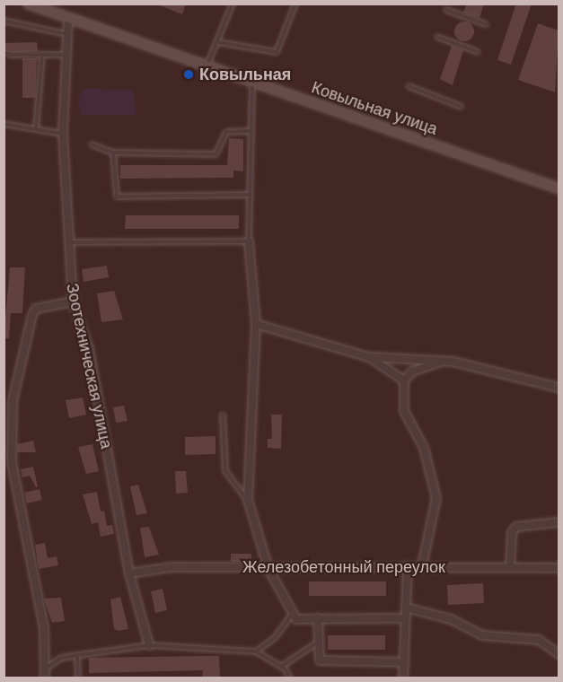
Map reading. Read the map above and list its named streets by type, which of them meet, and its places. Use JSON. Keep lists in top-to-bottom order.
{
  "streets": {
    "main road": ["Ковыльная улица"],
    "street": ["Зоотехническая улица", "Железобетонный переулок"]
  },
  "crossings": [
    ["Ковыльная улица", "Зоотехническая улица"],
    ["Зоотехническая улица", "Железобетонный переулок"]
  ],
  "places": ["Ковыльная"]
}
